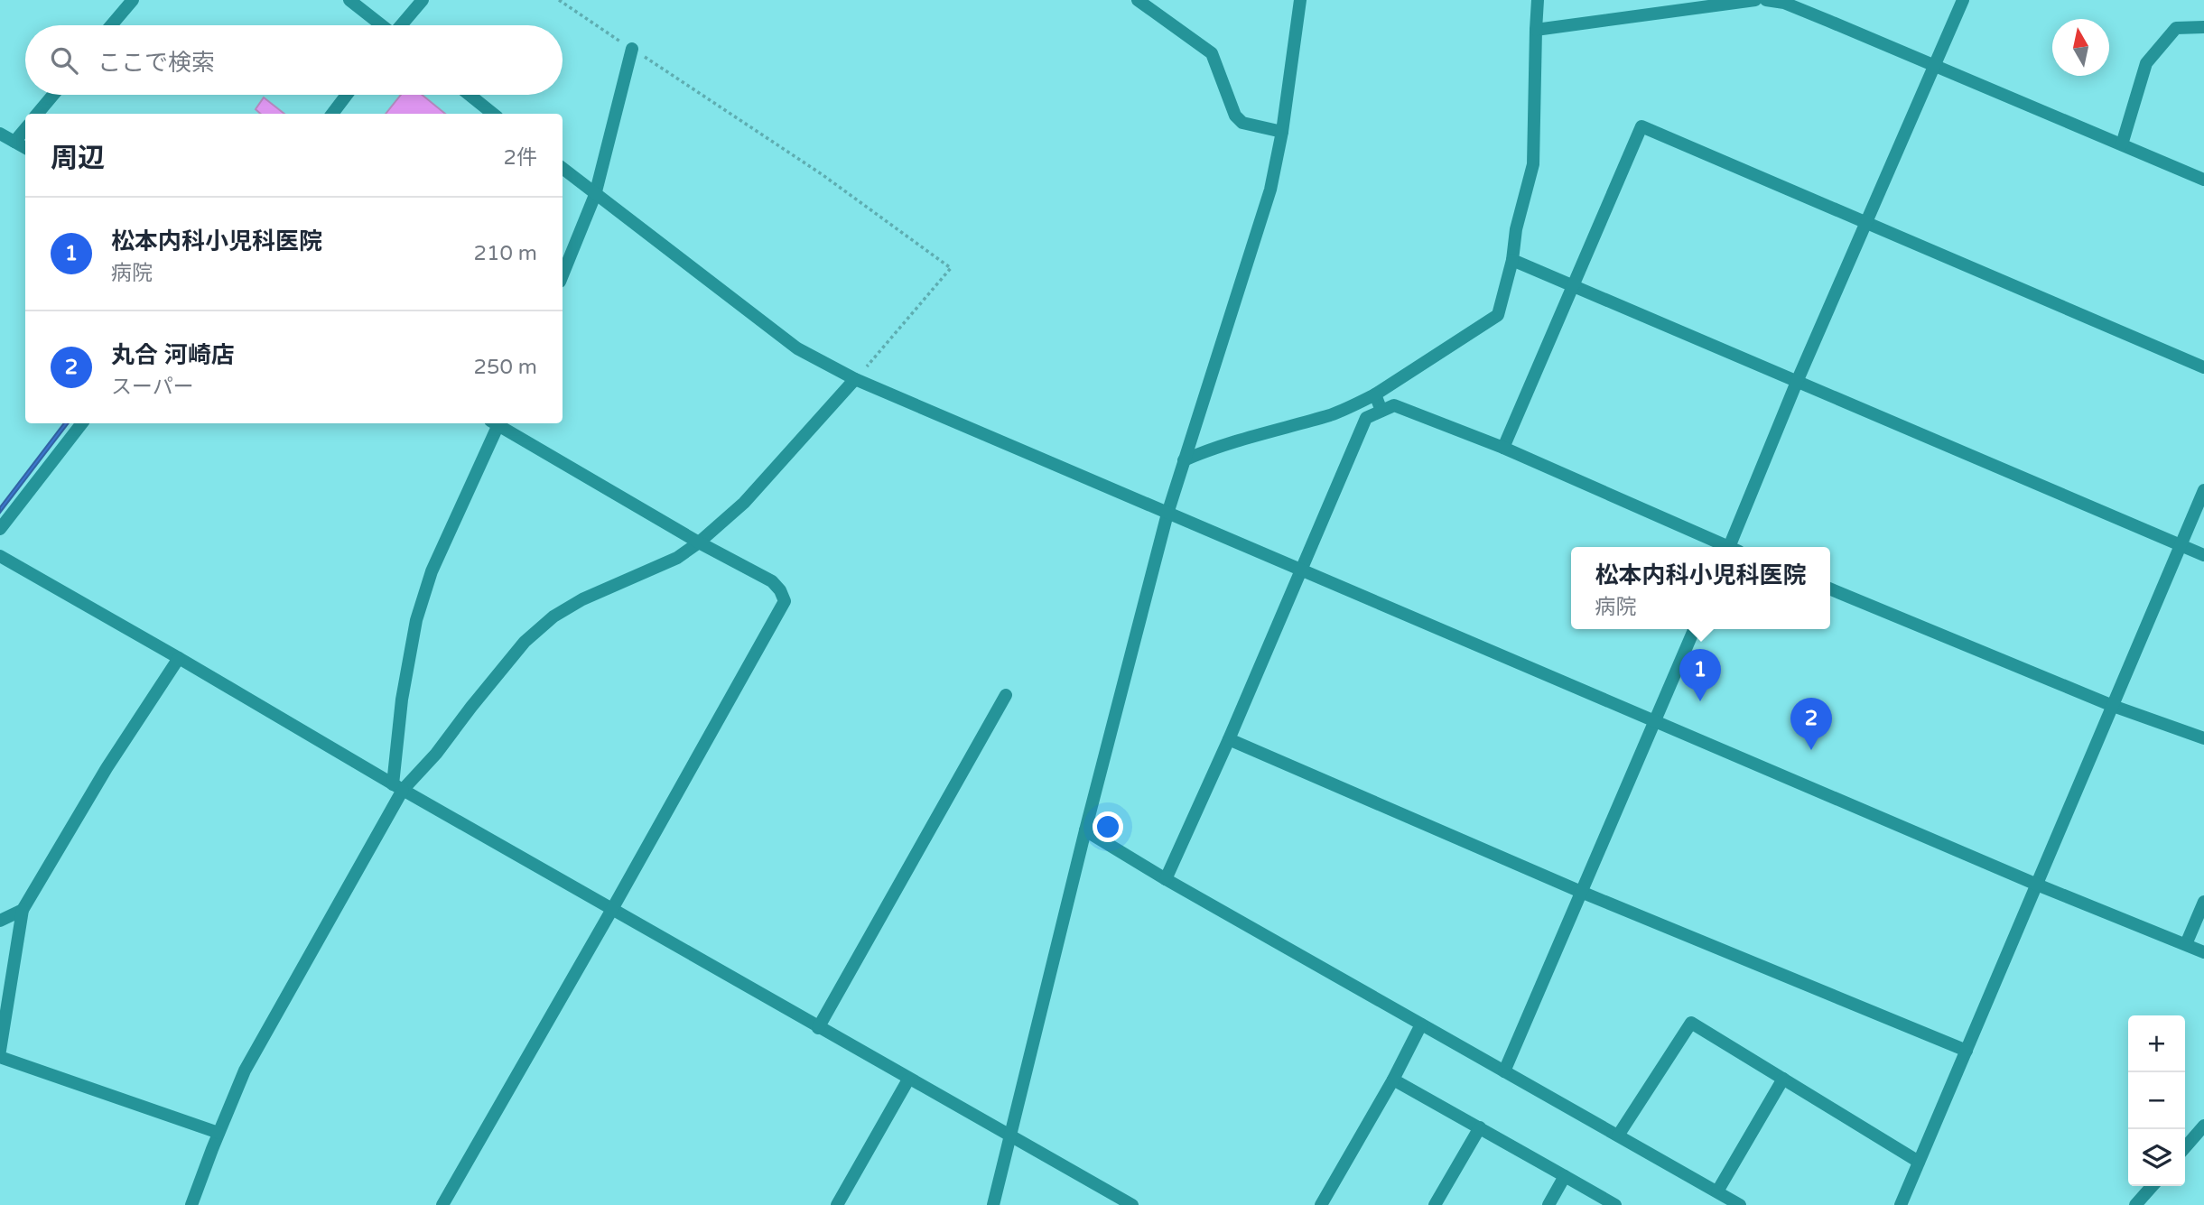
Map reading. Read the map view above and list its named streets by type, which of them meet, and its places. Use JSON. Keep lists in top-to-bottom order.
{
  "north": "top",
  "page": {
    "search": "ここで検索",
    "heading": ["周辺", "2件"],
    "list": [
      {
        "mark": "1",
        "name": "松本内科小児科医院",
        "note": "病院",
        "value": "210 m"
      },
      {
        "mark": "2",
        "name": "丸合 河崎店",
        "note": "スーパー",
        "value": "250 m"
      }
    ],
    "popup": ["松本内科小児科医院", "病院"],
    "pins": ["1", "2"],
    "map_buttons": ["+", "−"]
  }
}
